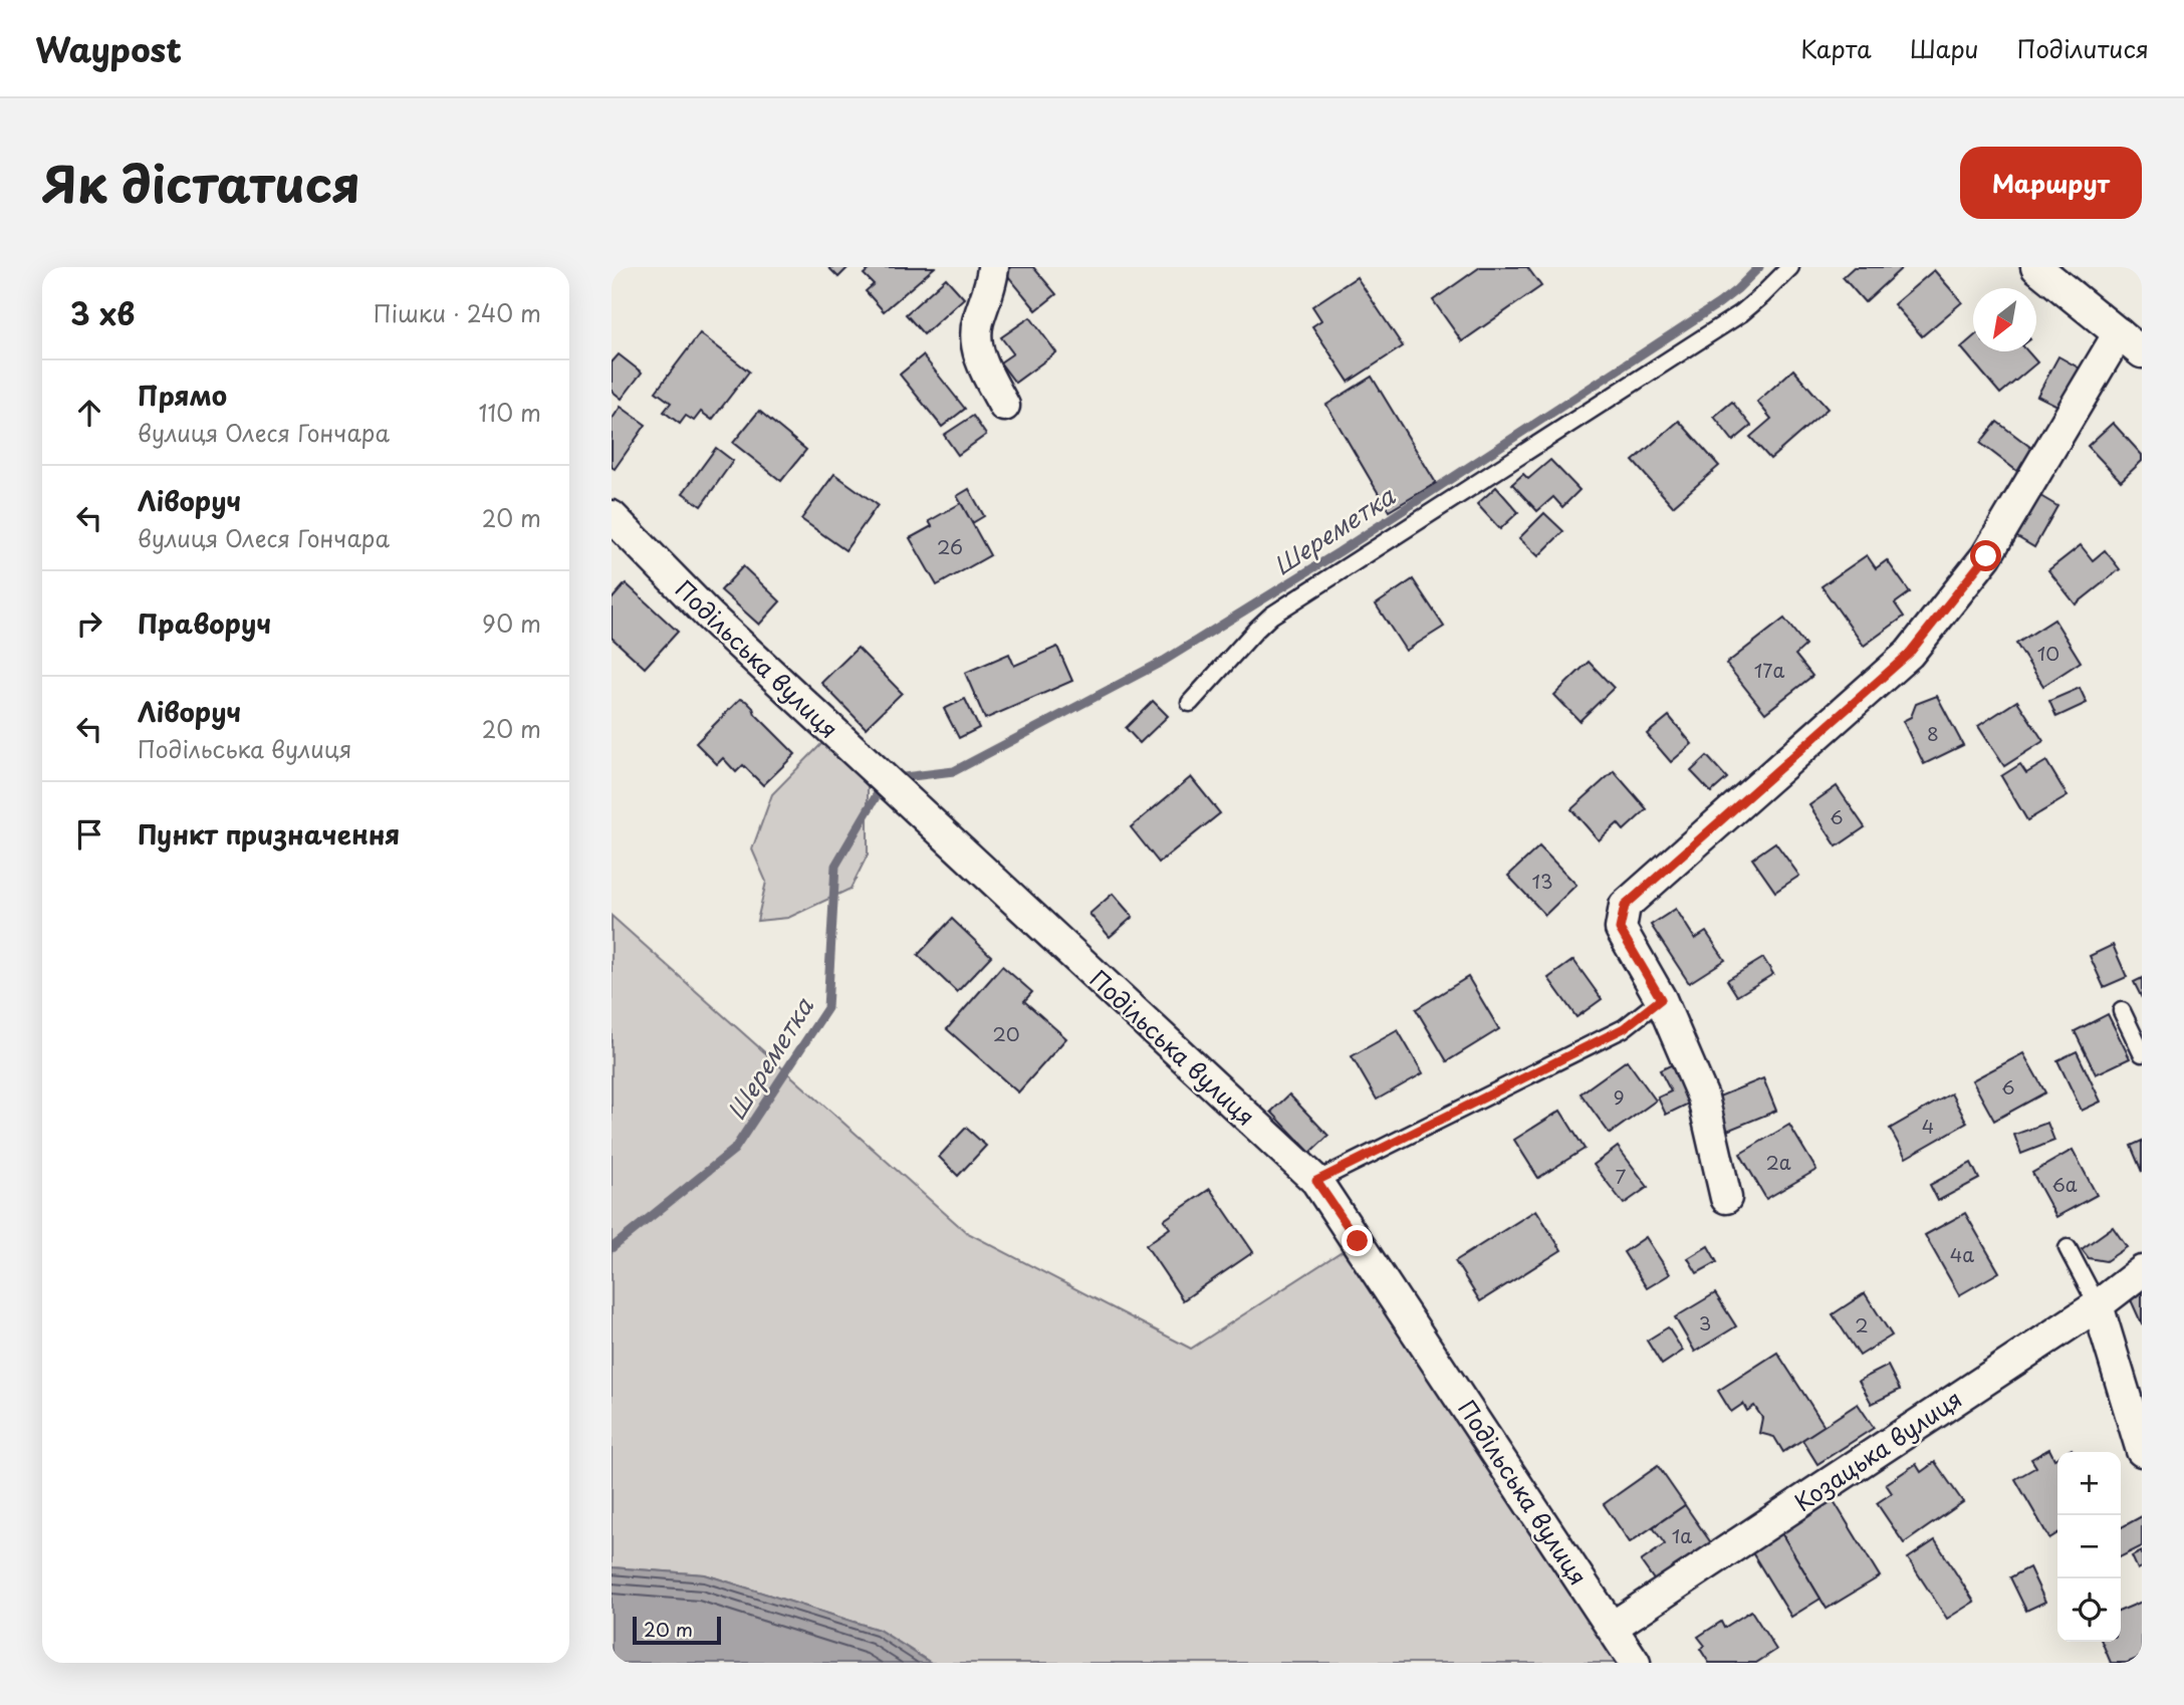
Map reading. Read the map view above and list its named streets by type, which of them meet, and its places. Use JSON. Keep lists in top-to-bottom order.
{
  "streets": {
    "street": ["Подільська вулиця", "Козацька вулиця"]
  },
  "crossings": [
    ["Подільська вулиця", "Козацька вулиця"]
  ],
  "water": ["Шереметка"],
  "house_numbers": [
    "26",
    "10",
    "17а",
    "8",
    "6",
    "13",
    "20",
    "6",
    "9",
    "4",
    "2а",
    "7",
    "6а",
    "4а",
    "3",
    "2",
    "1а"
  ],
  "scale_bar": "20 m",
  "north": "bottom left",
  "page": {
    "header": "Waypost",
    "nav": ["Карта", "Шари", "Поділитися"],
    "title": "Як дістатися",
    "buttons": "Маршрут",
    "heading": ["3 хв", "Пішки · 240 m"],
    "list": [
      ["Прямо", "вулиця Олеся Гончара", "110 m"],
      ["Ліворуч", "вулиця Олеся Гончара", "20 m"],
      ["Праворуч", "90 m"],
      ["Ліворуч", "Подільська вулиця", "20 m"],
      "Пункт призначення"
    ],
    "map_buttons": ["+", "−"],
    "scale": "20 m"
  }
}
